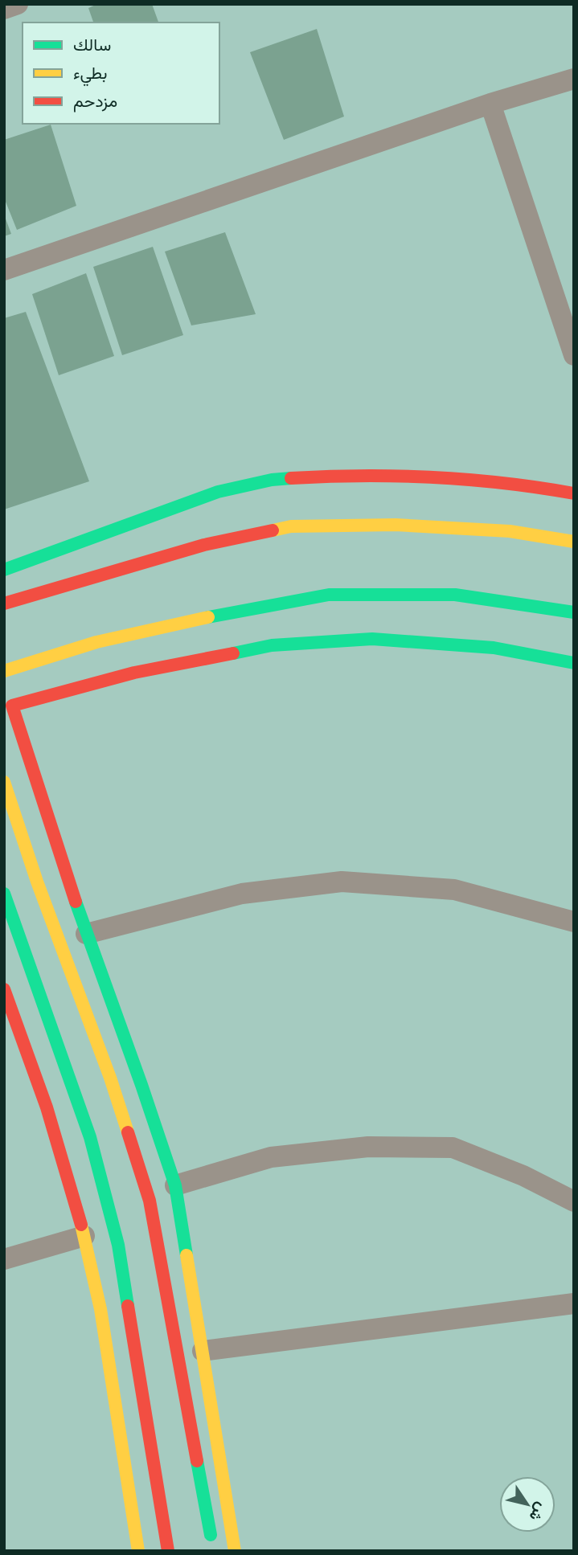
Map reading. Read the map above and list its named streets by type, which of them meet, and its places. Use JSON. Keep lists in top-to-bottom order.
{
  "legend": ["سالك", "بطيء", "مزدحم"],
  "north": "bottom right"
}
